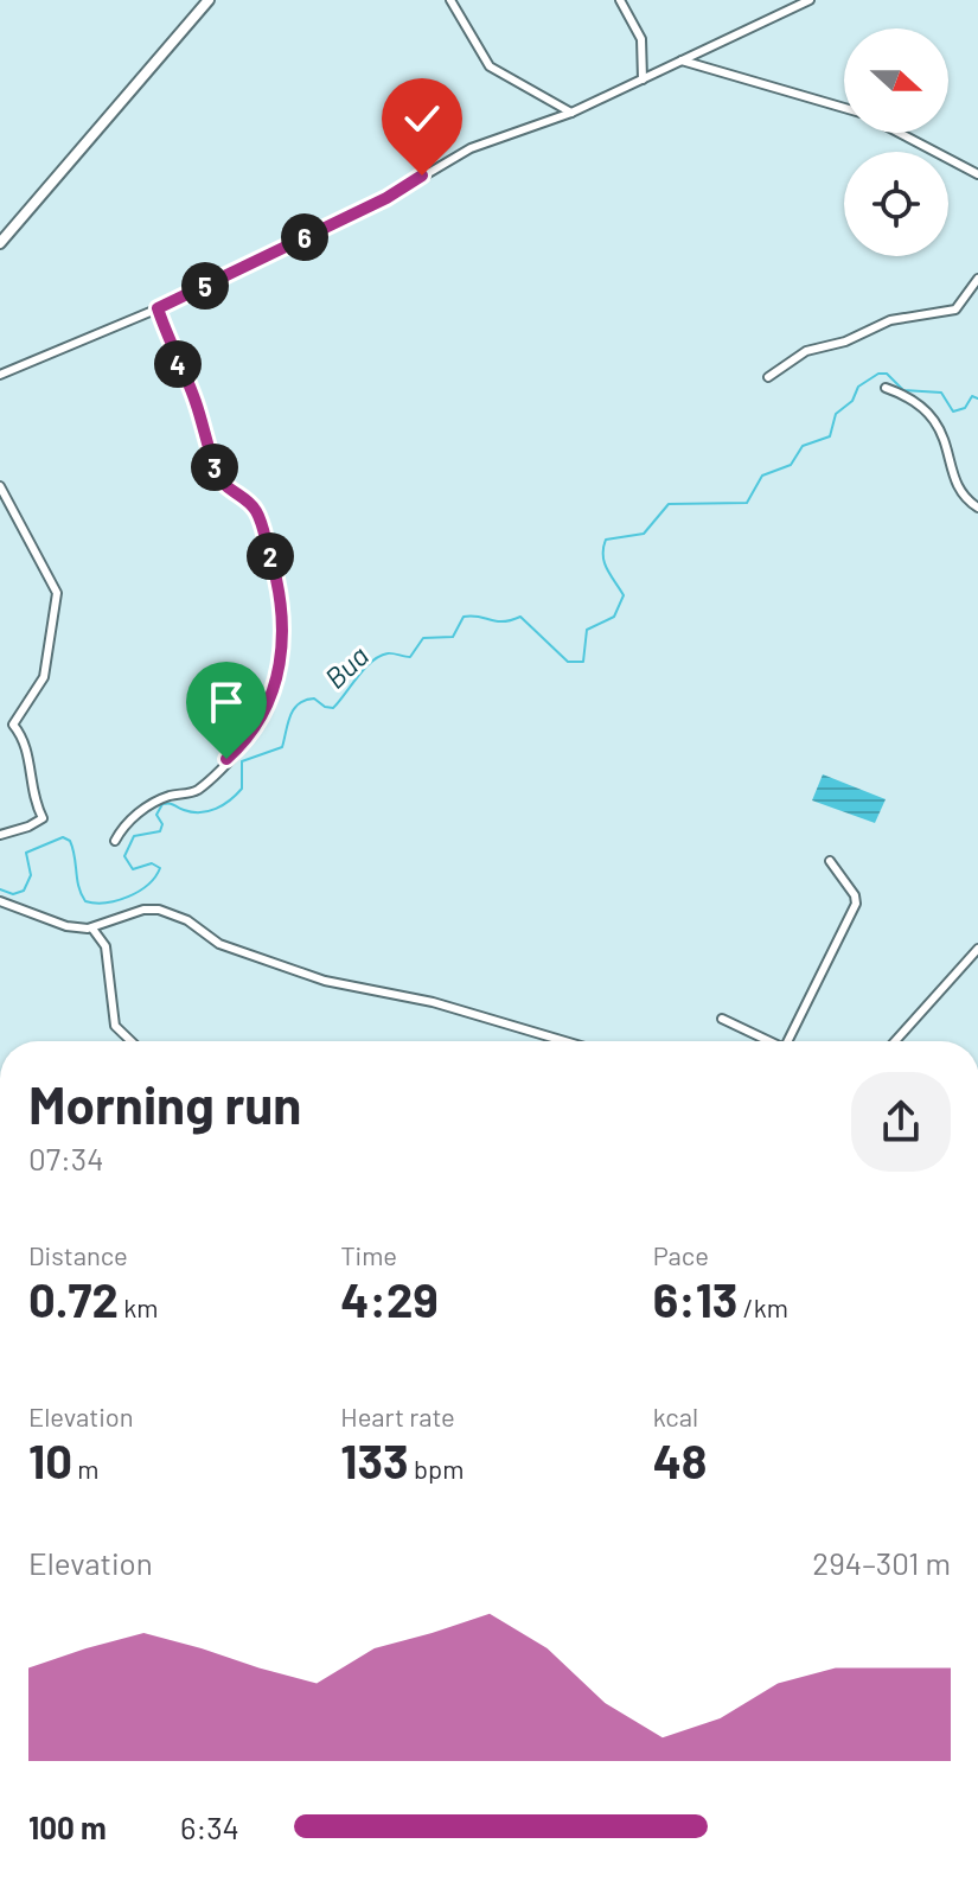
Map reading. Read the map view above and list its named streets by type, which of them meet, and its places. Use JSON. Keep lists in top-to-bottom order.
{
  "water": ["Bua"],
  "north": "right",
  "page": {
    "pins": [
      "6",
      "5",
      "4",
      "3",
      "2"
    ],
    "heading": ["Morning run", "07:34"],
    "stats": [
      ["Distance", "0.72 km"],
      ["Time", "4:29"],
      ["Pace", "6:13 /km"],
      ["Elevation", "10 m"],
      ["Heart rate", "133 bpm"],
      ["kcal", "48"]
    ],
    "chart": ["Elevation", "294–301 m"],
    "list": [
      {
        "name": "100 m",
        "note": "6:34"
      }
    ]
  }
}
